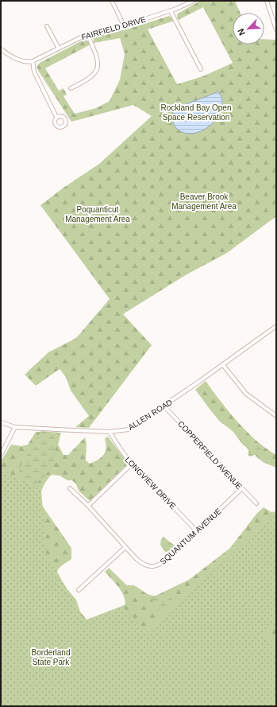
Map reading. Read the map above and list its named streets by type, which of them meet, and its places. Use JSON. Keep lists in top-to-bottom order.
{
  "streets": {
    "street": [
      "FAIRFIELD DRIVE",
      "ALLEN ROAD",
      "COPPERFIELD AVENUE",
      "LONGVIEW DRIVE",
      "SQUANTUM AVENUE"
    ]
  },
  "crossings": [
    ["ALLEN ROAD", "COPPERFIELD AVENUE"],
    ["ALLEN ROAD", "LONGVIEW DRIVE"],
    ["COPPERFIELD AVENUE", "SQUANTUM AVENUE"],
    ["LONGVIEW DRIVE", "SQUANTUM AVENUE"]
  ],
  "parks": [
    "Rockland Bay Open Space Reservation",
    "Beaver Brook Management Area",
    "Poquanticut Management Area",
    "Borderland State Park"
  ],
  "north": "bottom left"
}
